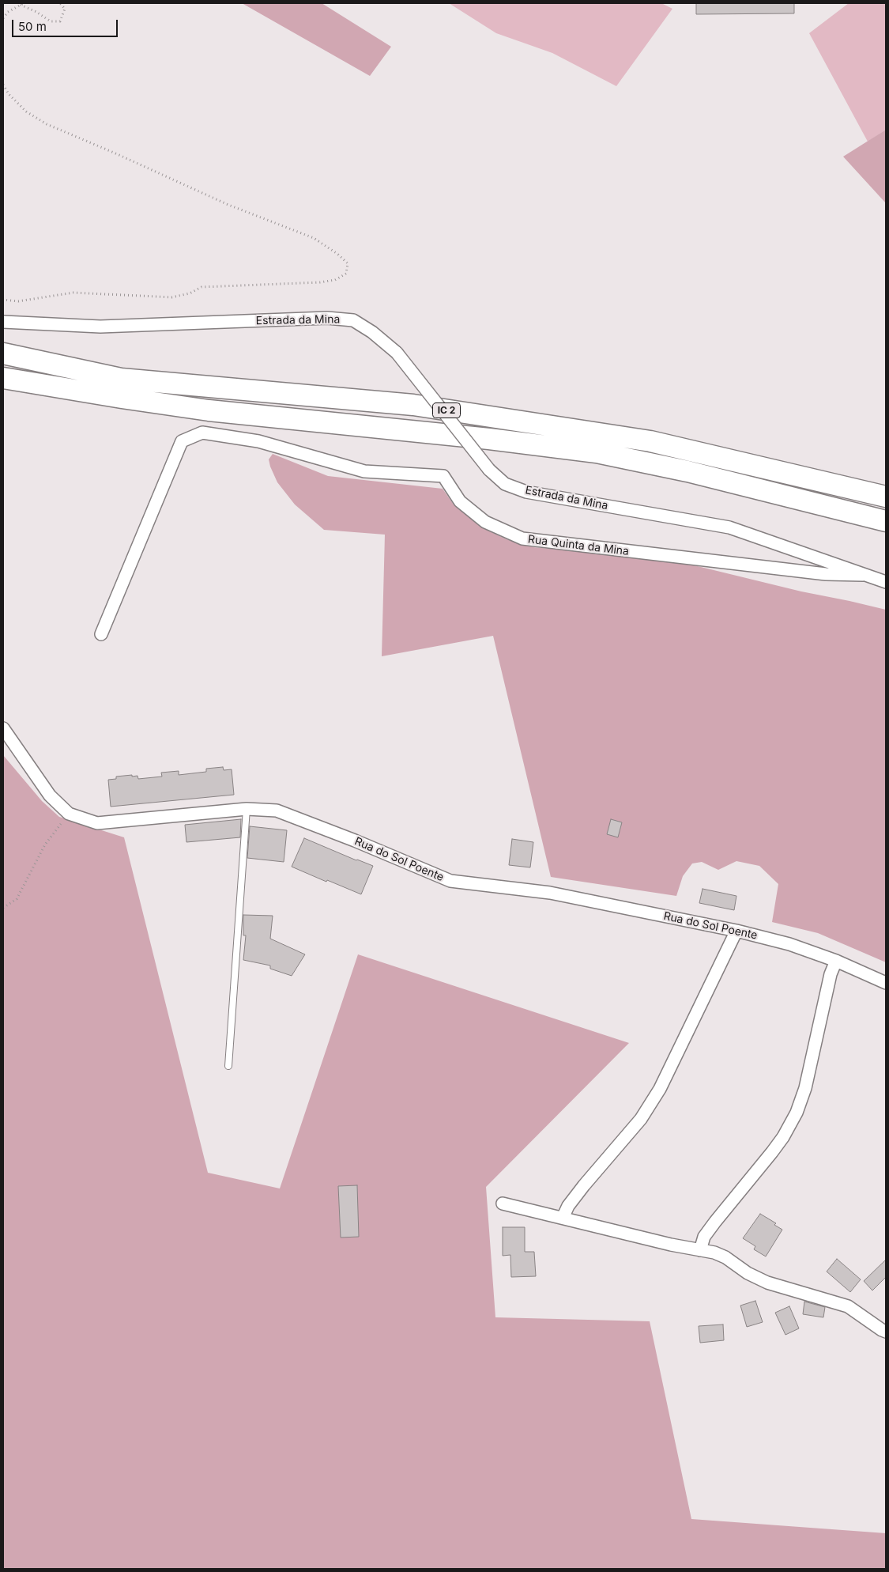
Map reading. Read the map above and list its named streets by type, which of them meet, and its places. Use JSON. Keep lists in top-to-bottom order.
{
  "streets": {
    "highway": ["IC 2"],
    "street": ["Estrada da Mina", "Rua Quinta da Mina", "Rua do Sol Poente"]
  },
  "crossings": [
    ["Estrada da Mina", "Rua Quinta da Mina"]
  ],
  "scale_bar": "50 m"
}
